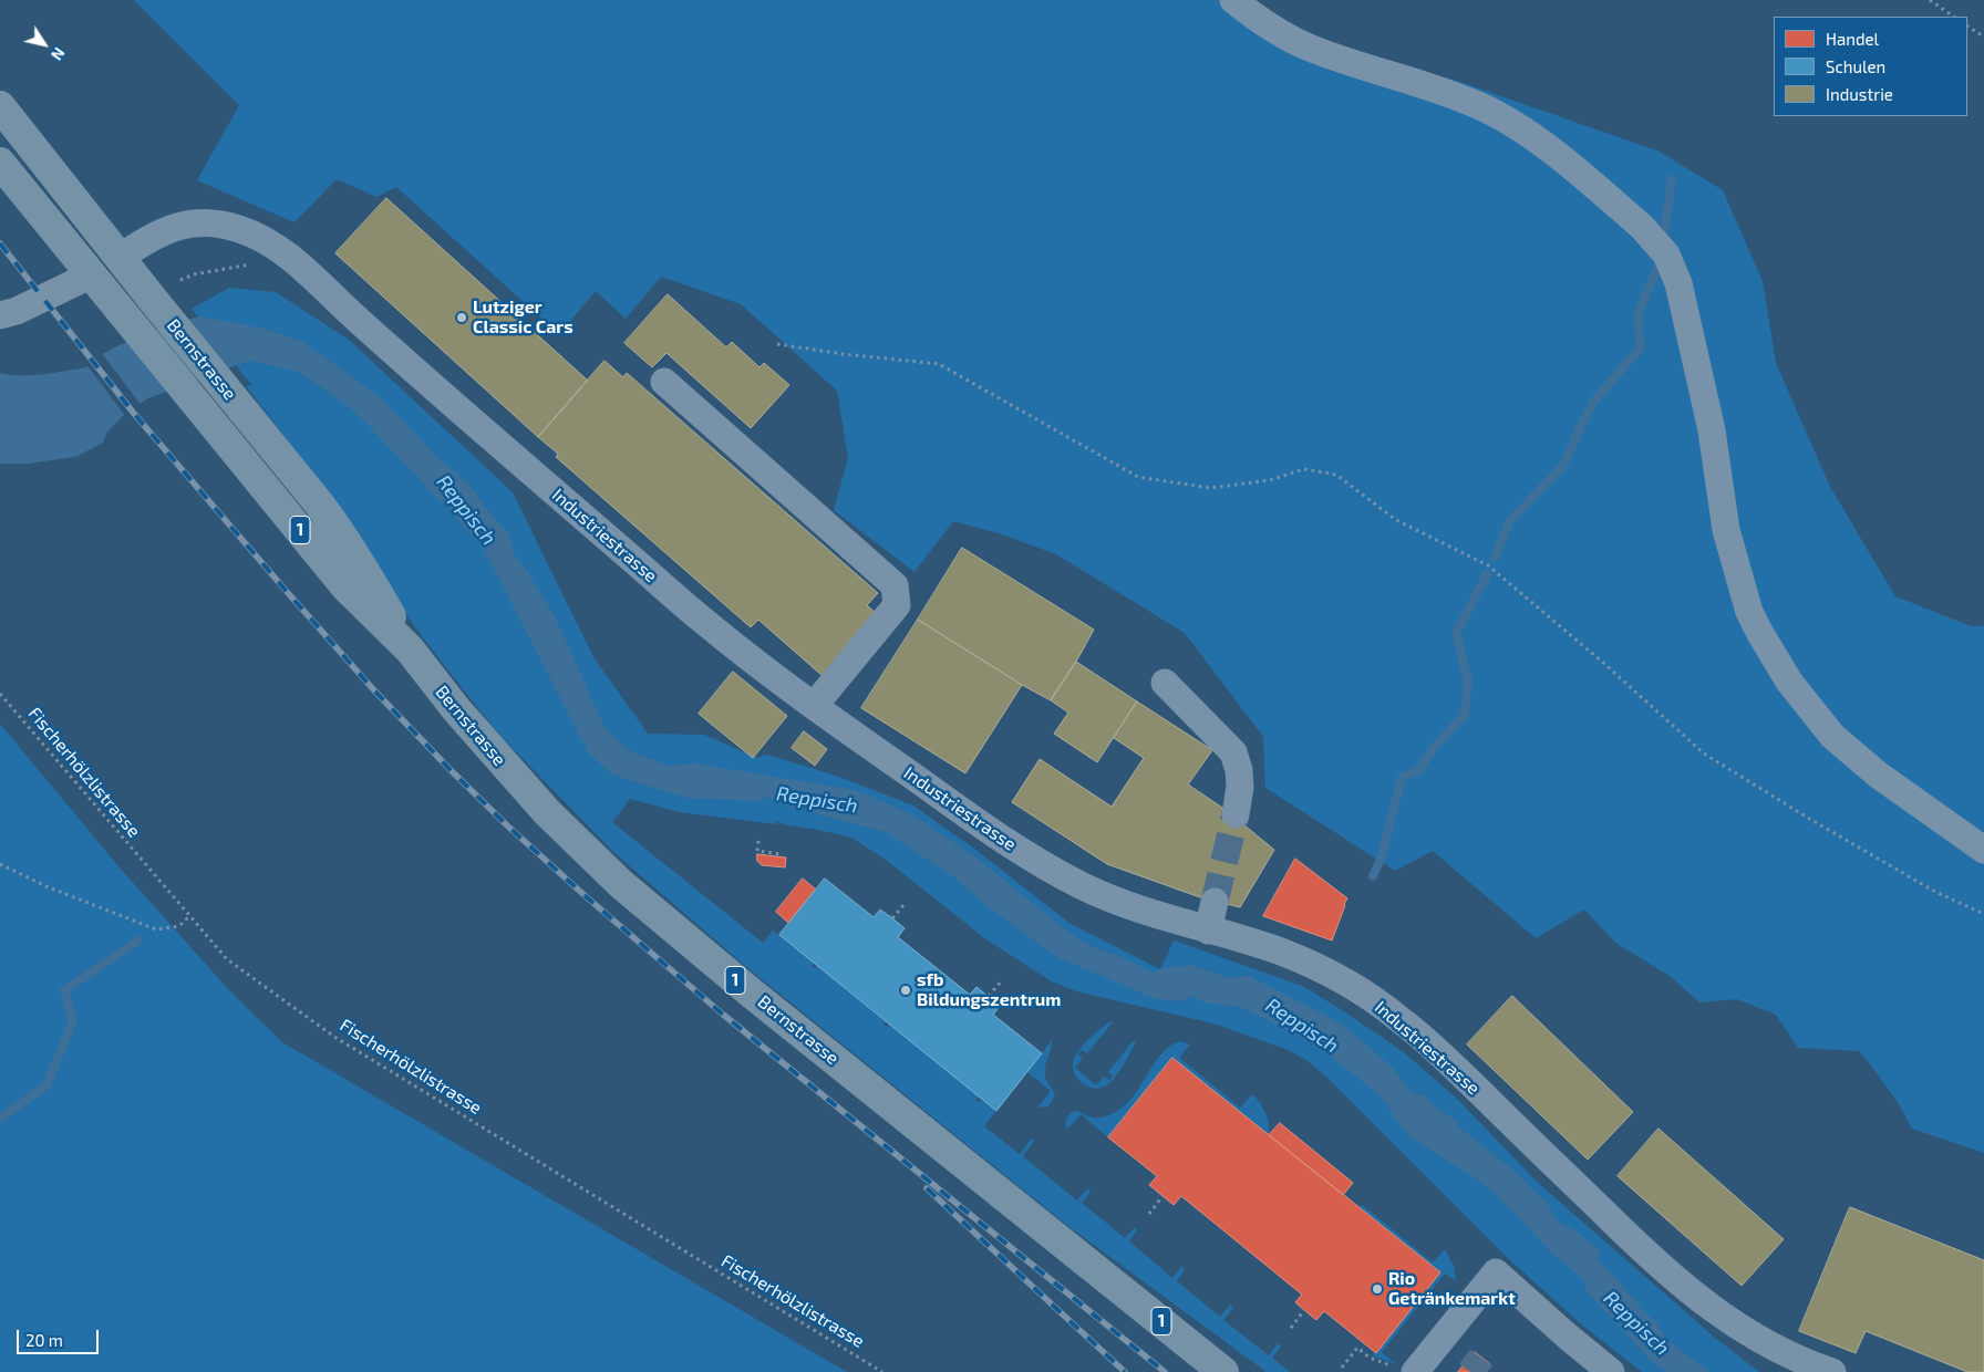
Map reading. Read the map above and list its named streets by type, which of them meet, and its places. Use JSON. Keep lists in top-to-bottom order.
{
  "streets": {
    "main road": ["Bernstrasse", "1"],
    "street": ["Industriestrasse"],
    "path": ["Fischerhölzlistrasse"]
  },
  "crossings": [
    ["Bernstrasse", "Industriestrasse"]
  ],
  "water": ["Reppisch"],
  "places": ["Lutziger Classic Cars", "sfb Bildungszentrum", "Rio Getränkemarkt"],
  "legend": ["Handel", "Schulen", "Industrie"],
  "scale_bar": "20 m",
  "north": "bottom right"
}
